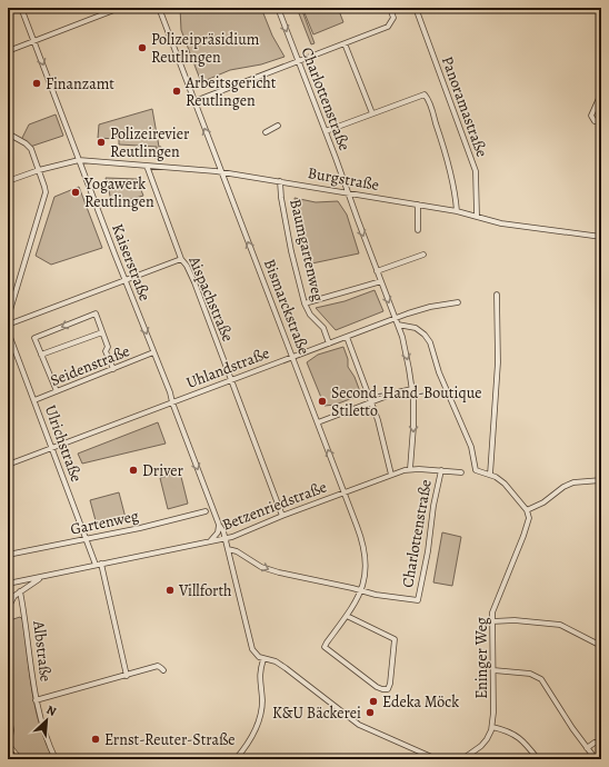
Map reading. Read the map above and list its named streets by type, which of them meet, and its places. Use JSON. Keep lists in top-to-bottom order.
{
  "streets": {
    "street": [
      "Charlottenstraße",
      "Panoramastraße",
      "Burgstraße",
      "Baumgartenweg",
      "Kaiserstraße",
      "Aispachstraße",
      "Bismarckstraße",
      "Seidenstraße",
      "Uhlandstraße",
      "Ulrichstraße",
      "Betzenriedstraße",
      "Gartenweg",
      "Albstraße",
      "Eninger Weg"
    ]
  },
  "crossings": [
    ["Charlottenstraße", "Burgstraße"],
    ["Charlottenstraße", "Bismarckstraße"],
    ["Charlottenstraße", "Uhlandstraße"],
    ["Charlottenstraße", "Betzenriedstraße"],
    ["Panoramastraße", "Burgstraße"],
    ["Burgstraße", "Baumgartenweg"],
    ["Burgstraße", "Kaiserstraße"],
    ["Burgstraße", "Aispachstraße"],
    ["Burgstraße", "Bismarckstraße"],
    ["Baumgartenweg", "Uhlandstraße"],
    ["Kaiserstraße", "Seidenstraße"],
    ["Kaiserstraße", "Uhlandstraße"],
    ["Kaiserstraße", "Betzenriedstraße"],
    ["Aispachstraße", "Uhlandstraße"],
    ["Aispachstraße", "Betzenriedstraße"],
    ["Bismarckstraße", "Uhlandstraße"],
    ["Bismarckstraße", "Betzenriedstraße"],
    ["Seidenstraße", "Ulrichstraße"],
    ["Uhlandstraße", "Ulrichstraße"],
    ["Ulrichstraße", "Betzenriedstraße"],
    ["Ulrichstraße", "Gartenweg"],
    ["Betzenriedstraße", "Albstraße"]
  ],
  "one_way": ["Charlottenstraße", "Kaiserstraße", "Bismarckstraße"],
  "places": [
    "Polizeipräsidium Reutlingen",
    "Finanzamt",
    "Arbeitsgericht Reutlingen",
    "Polizeirevier Reutlingen",
    "Yogawerk Reutlingen",
    "Second-Hand-Boutique Stiletto",
    "Driver",
    "Villforth",
    "Edeka Möck",
    "K&U Bäckerei",
    "Ernst-Reuter-Straße"
  ],
  "north": "top right"
}
